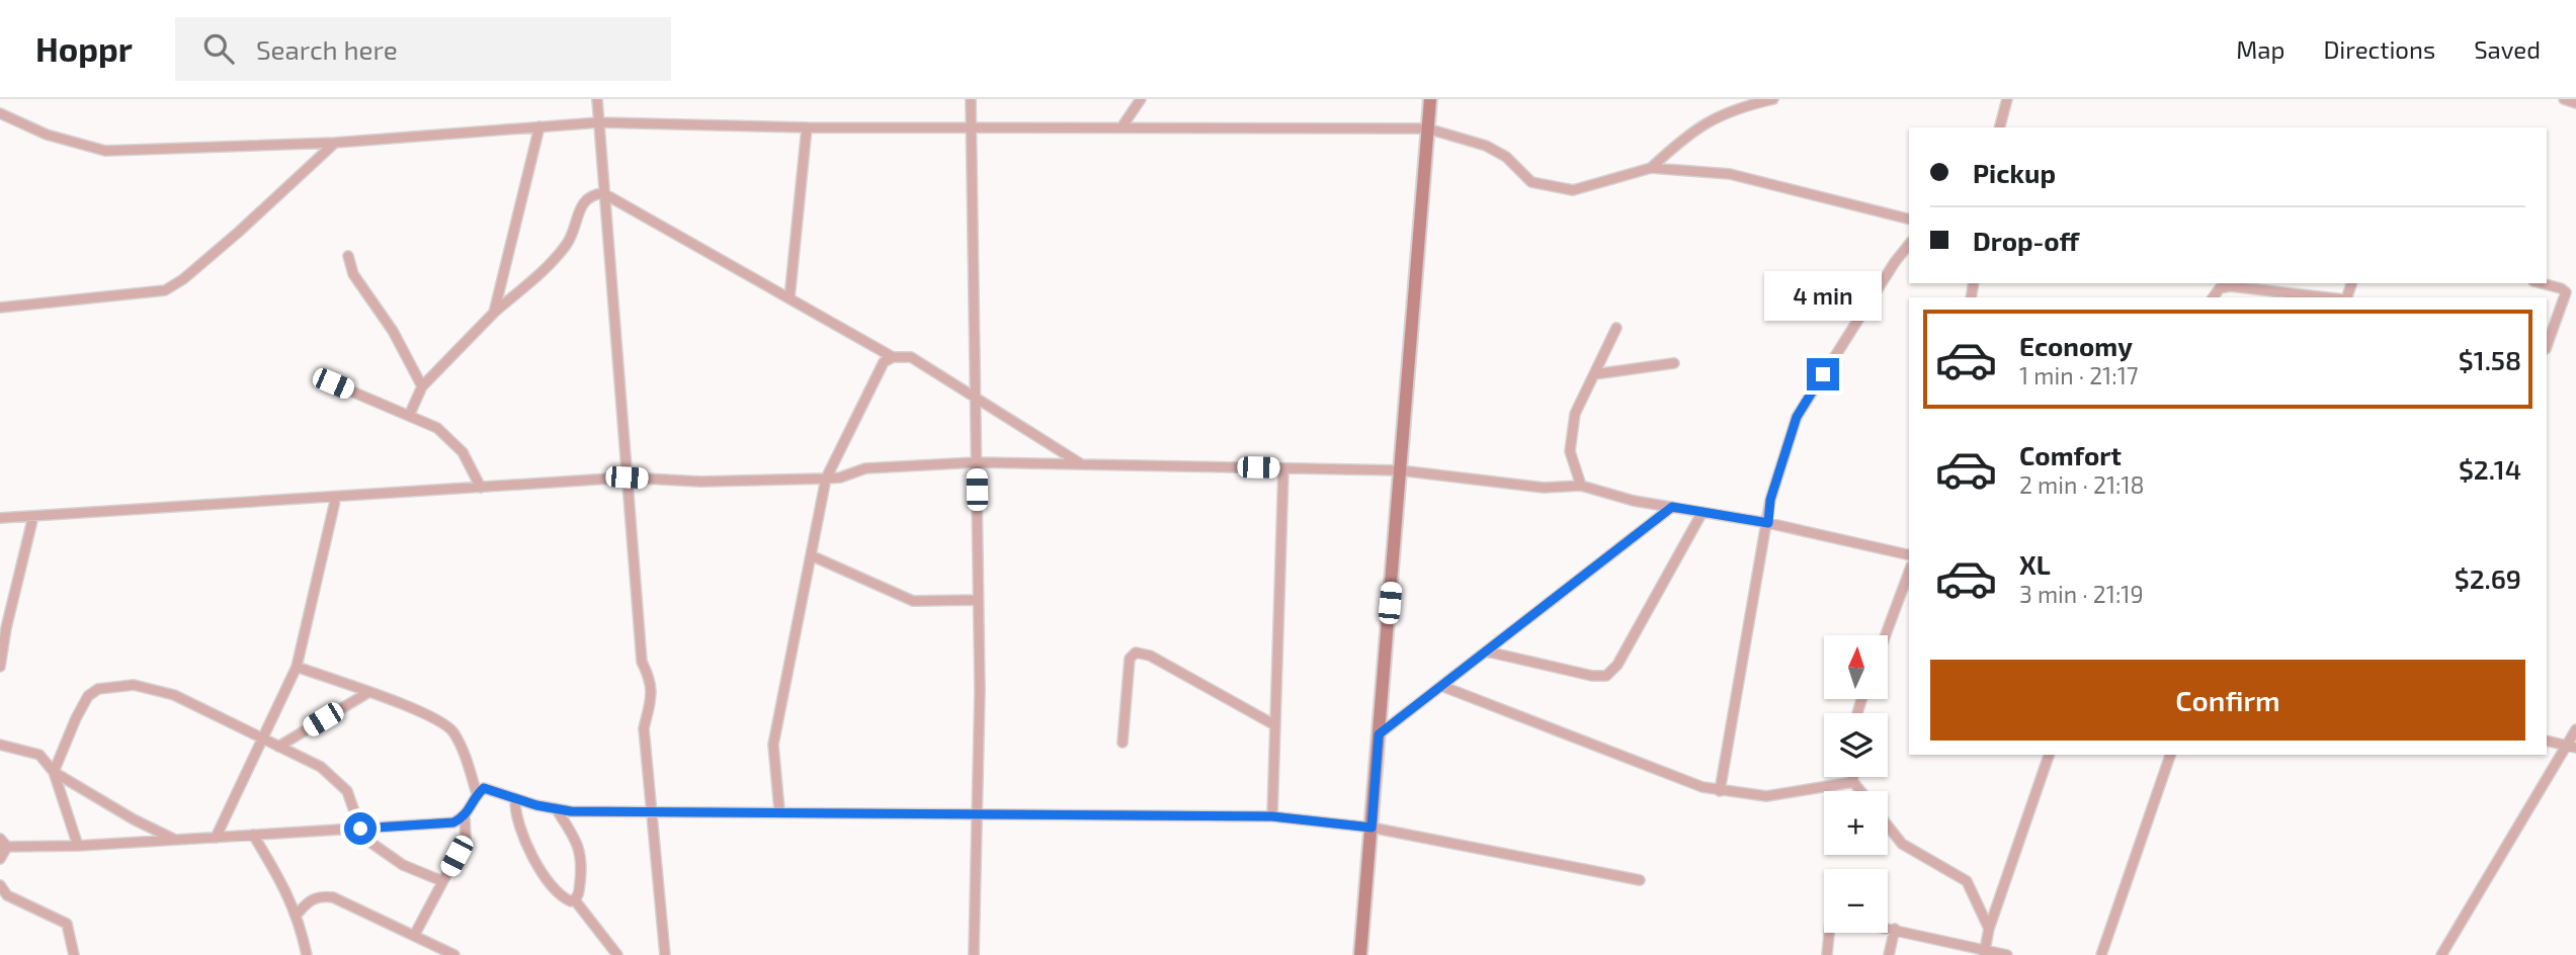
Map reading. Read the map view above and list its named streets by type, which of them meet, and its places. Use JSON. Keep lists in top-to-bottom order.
{
  "north": "top",
  "page": {
    "header": "Hoppr",
    "search": "Search here",
    "nav": ["Map", "Directions", "Saved"],
    "banner": ["Pickup", "Drop-off"],
    "bubble": "4 min",
    "list": [
      {
        "name": "Economy",
        "note": "1 min · 21:17",
        "value": "$1.58"
      },
      {
        "name": "Comfort",
        "note": "2 min · 21:18",
        "value": "$2.14"
      },
      {
        "name": "XL",
        "note": "3 min · 21:19",
        "value": "$2.69"
      }
    ],
    "map_buttons": ["+", "−"],
    "buttons": "Confirm"
  }
}
